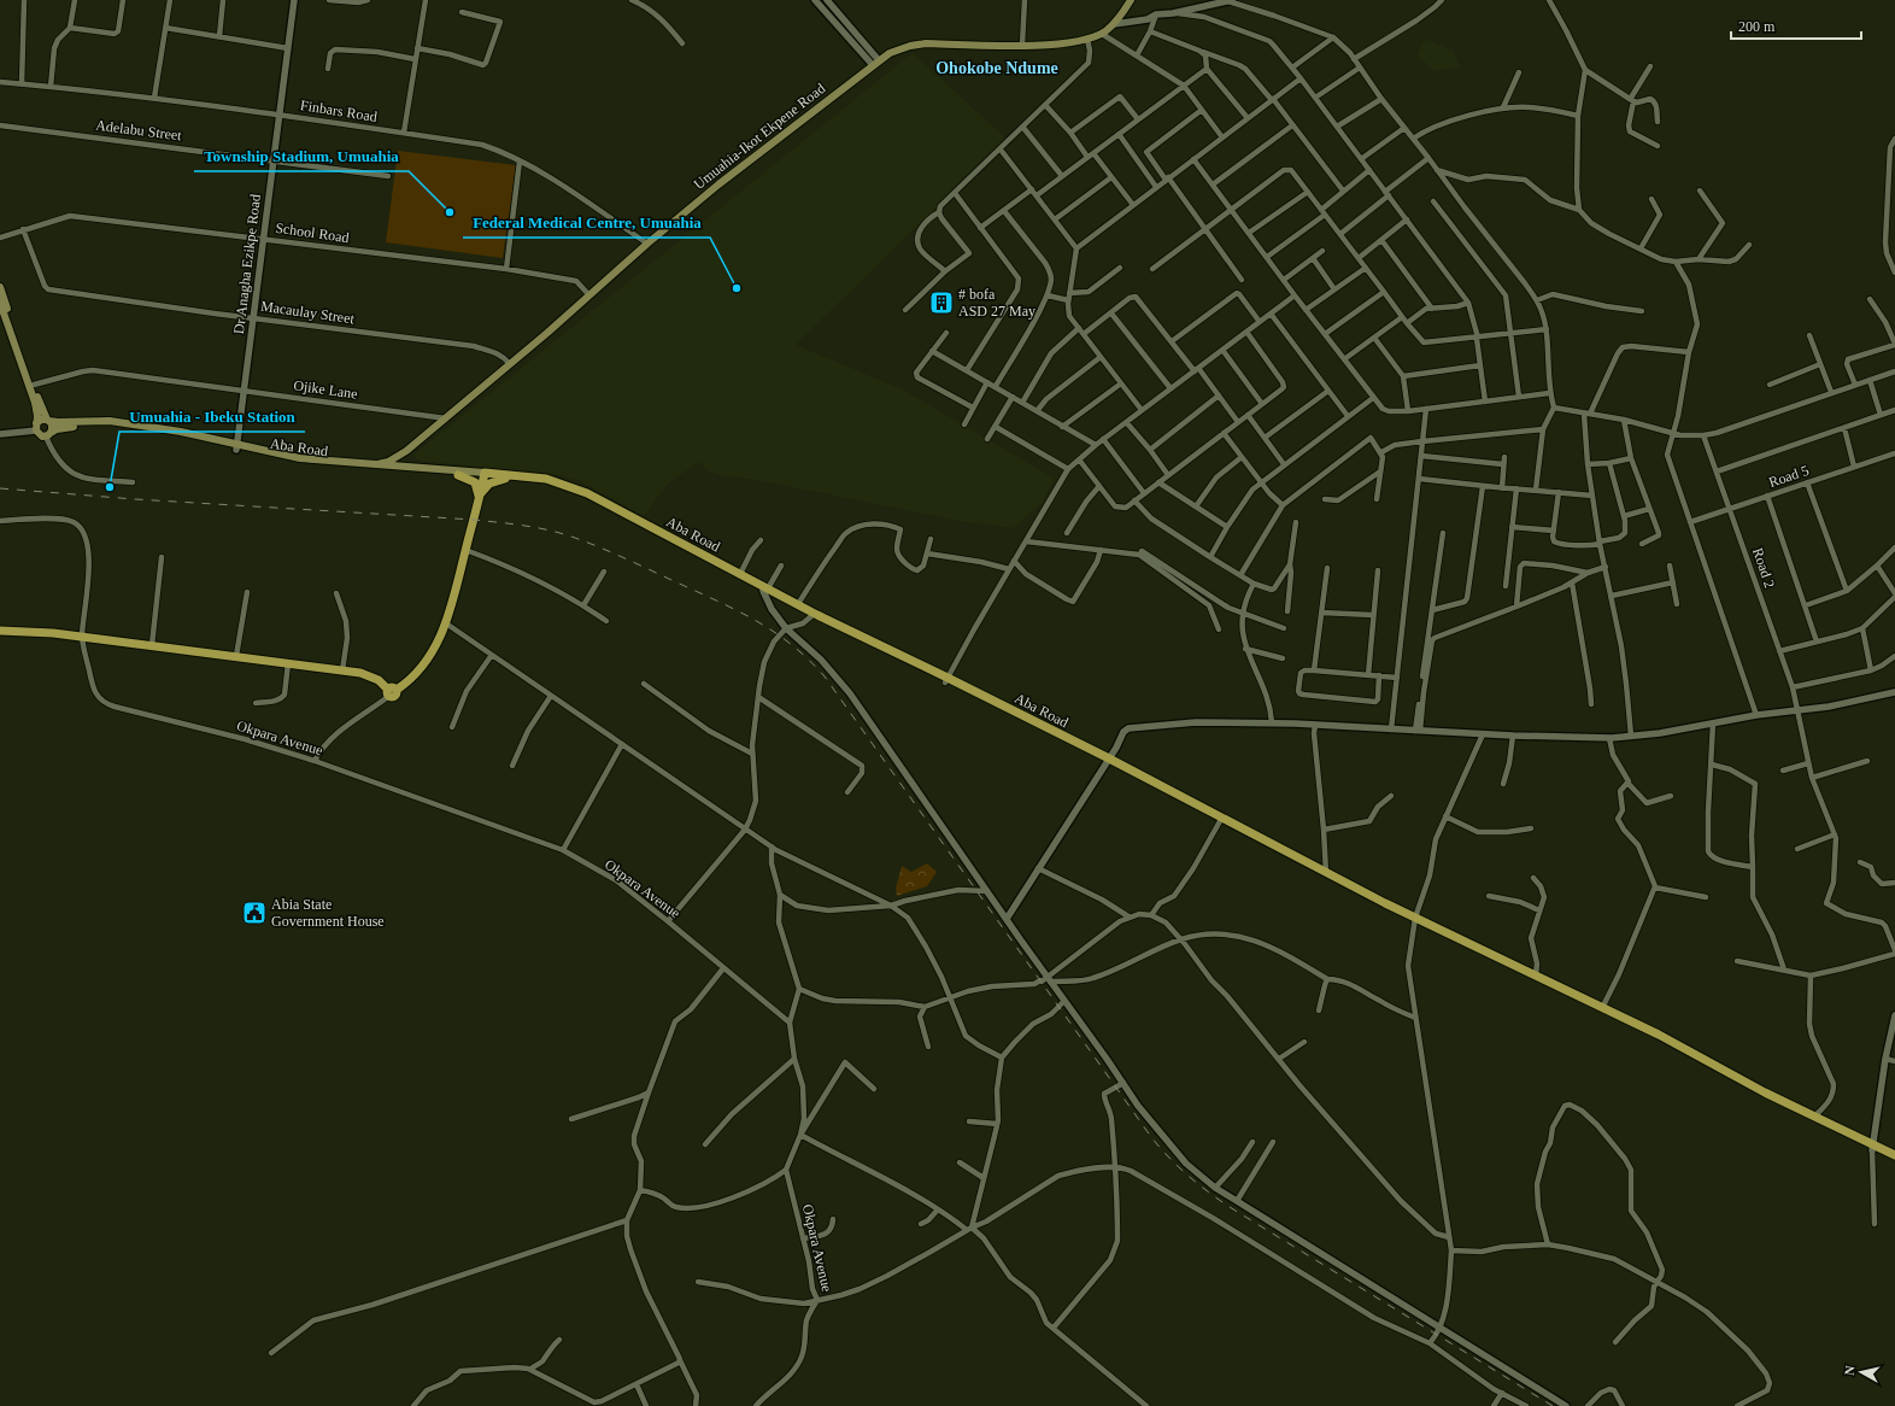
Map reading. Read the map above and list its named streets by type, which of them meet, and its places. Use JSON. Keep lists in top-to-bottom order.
{
  "streets": {
    "main road": ["Umuahia-Ikot Ekpene Road", "Aba Road"],
    "street": [
      "Finbars Road",
      "Adelabu Street",
      "School Road",
      "Dr Anagha Ezikpe Road",
      "Macaulay Street",
      "Ojike Lane",
      "Road 5",
      "Road 2",
      "Okpara Avenue"
    ]
  },
  "crossings": [
    ["Finbars Road", "Umuahia-Ikot Ekpene Road"],
    ["Finbars Road", "Dr Anagha Ezikpe Road"],
    ["Adelabu Street", "Dr Anagha Ezikpe Road"],
    ["Umuahia-Ikot Ekpene Road", "School Road"],
    ["Umuahia-Ikot Ekpene Road", "Macaulay Street"],
    ["Umuahia-Ikot Ekpene Road", "Ojike Lane"],
    ["Umuahia-Ikot Ekpene Road", "Aba Road"],
    ["School Road", "Dr Anagha Ezikpe Road"],
    ["School Road", "Macaulay Street"],
    ["Dr Anagha Ezikpe Road", "Macaulay Street"],
    ["Dr Anagha Ezikpe Road", "Ojike Lane"],
    ["Dr Anagha Ezikpe Road", "Aba Road"],
    ["Road 5", "Road 2"]
  ],
  "districts": ["Ohokobe Ndume"],
  "places": {
    "other": ["Township Stadium, Umuahia", "Federal Medical Centre, Umuahia", "Umuahia - Ibeku Station"],
    "building": ["# bofa ASD 27 May"],
    "public building": ["Abia State Government House"]
  },
  "scale_bar": "200 m",
  "north": "left"
}
